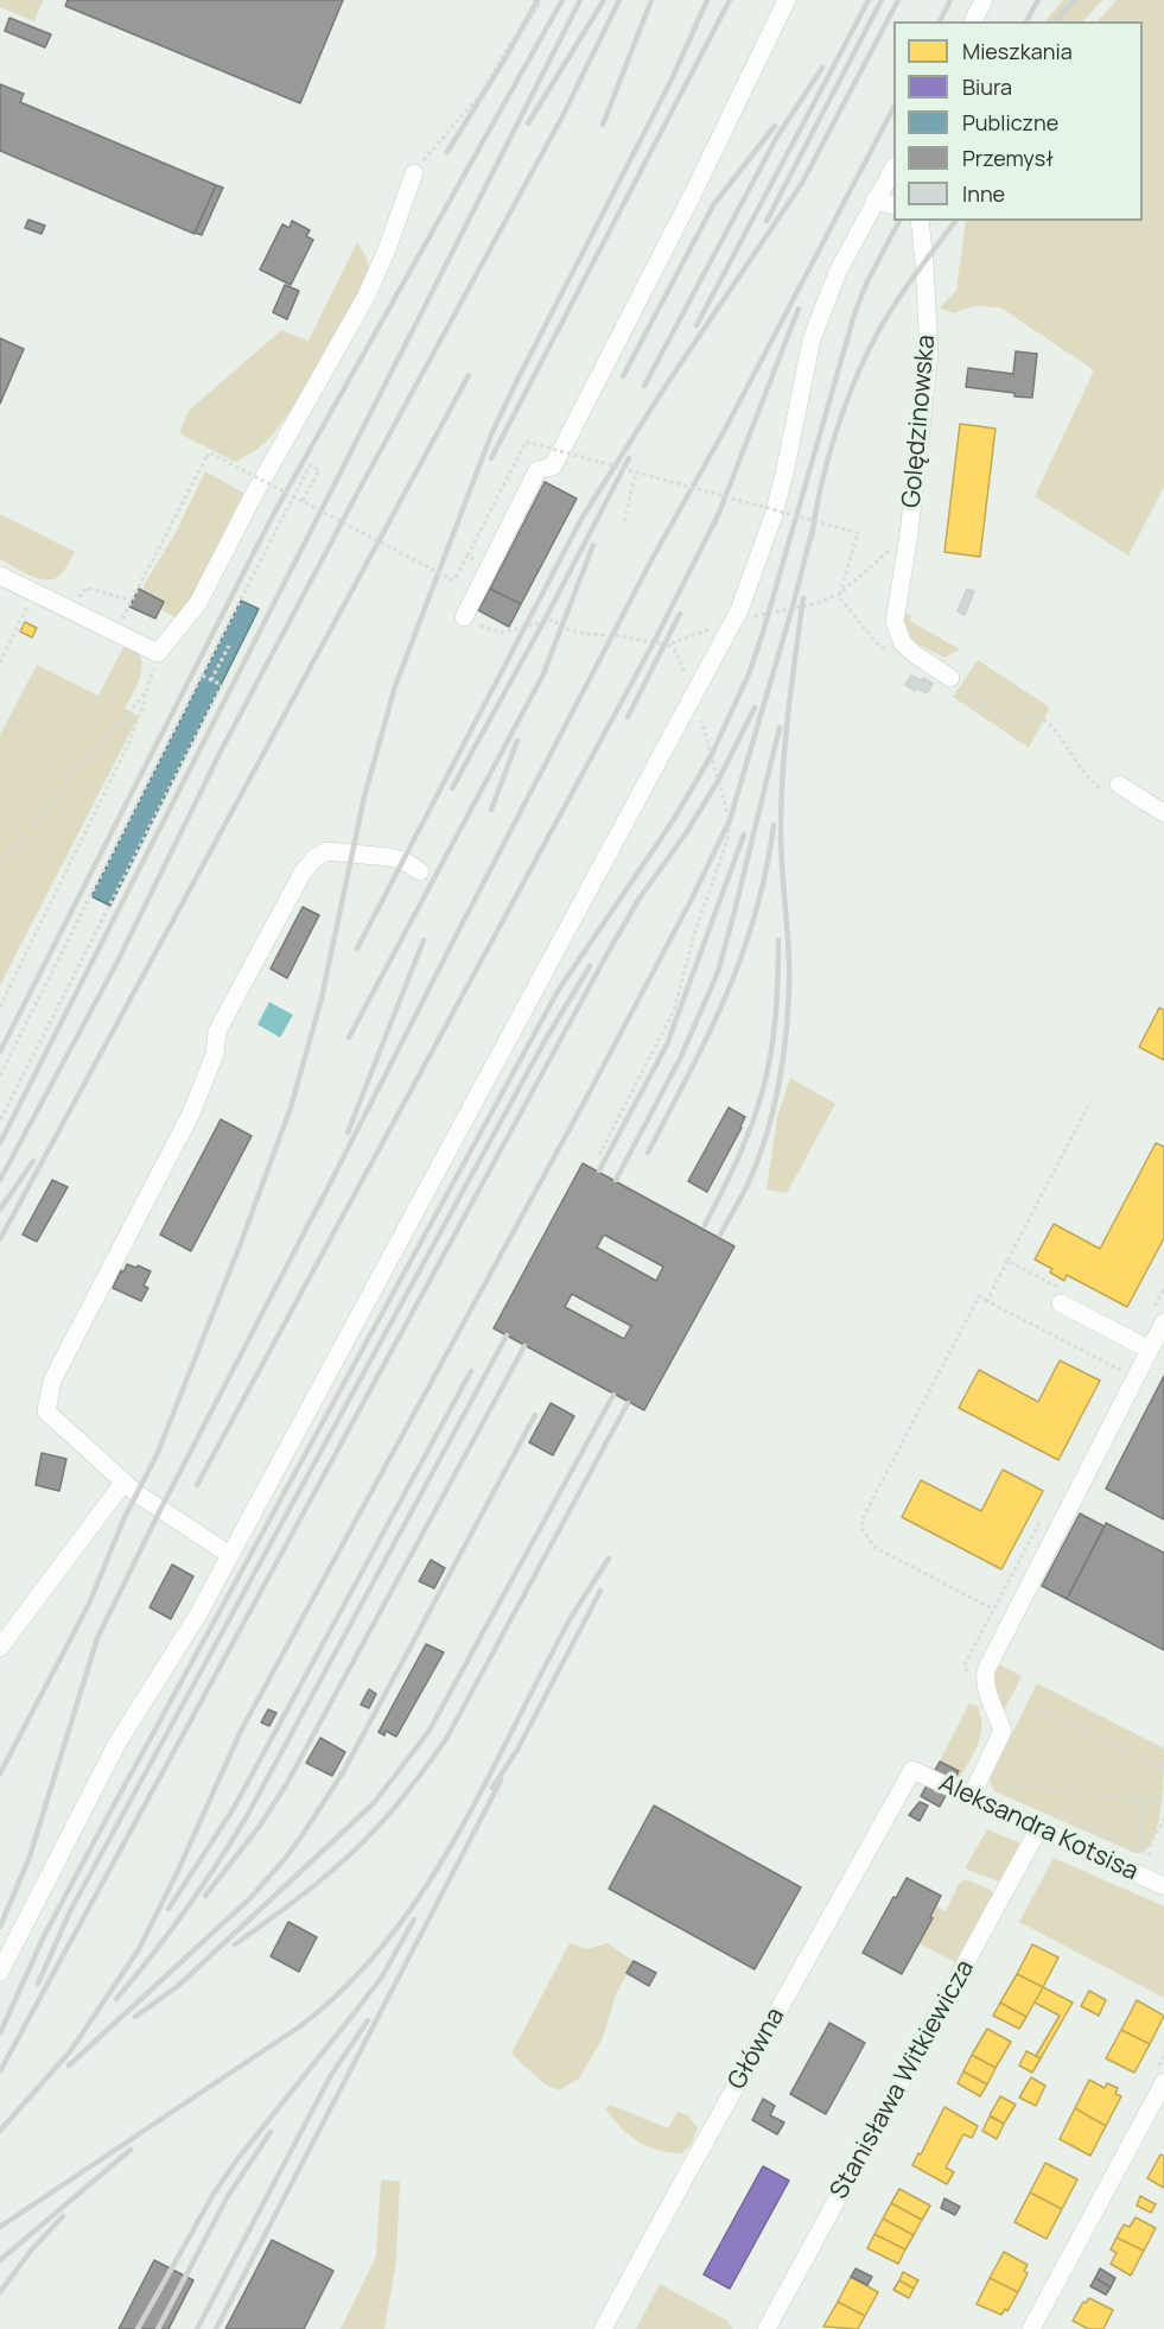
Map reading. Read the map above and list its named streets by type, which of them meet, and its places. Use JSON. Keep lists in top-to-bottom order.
{
  "streets": {
    "street": [
      "Golędzinowska",
      "Aleksandra Kotsisa",
      "Główna",
      "Stanisława Witkiewicza"
    ]
  },
  "crossings": [
    ["Aleksandra Kotsisa", "Główna"],
    ["Aleksandra Kotsisa", "Stanisława Witkiewicza"]
  ],
  "legend": [
    "Mieszkania",
    "Biura",
    "Publiczne",
    "Przemysł",
    "Inne"
  ]
}
